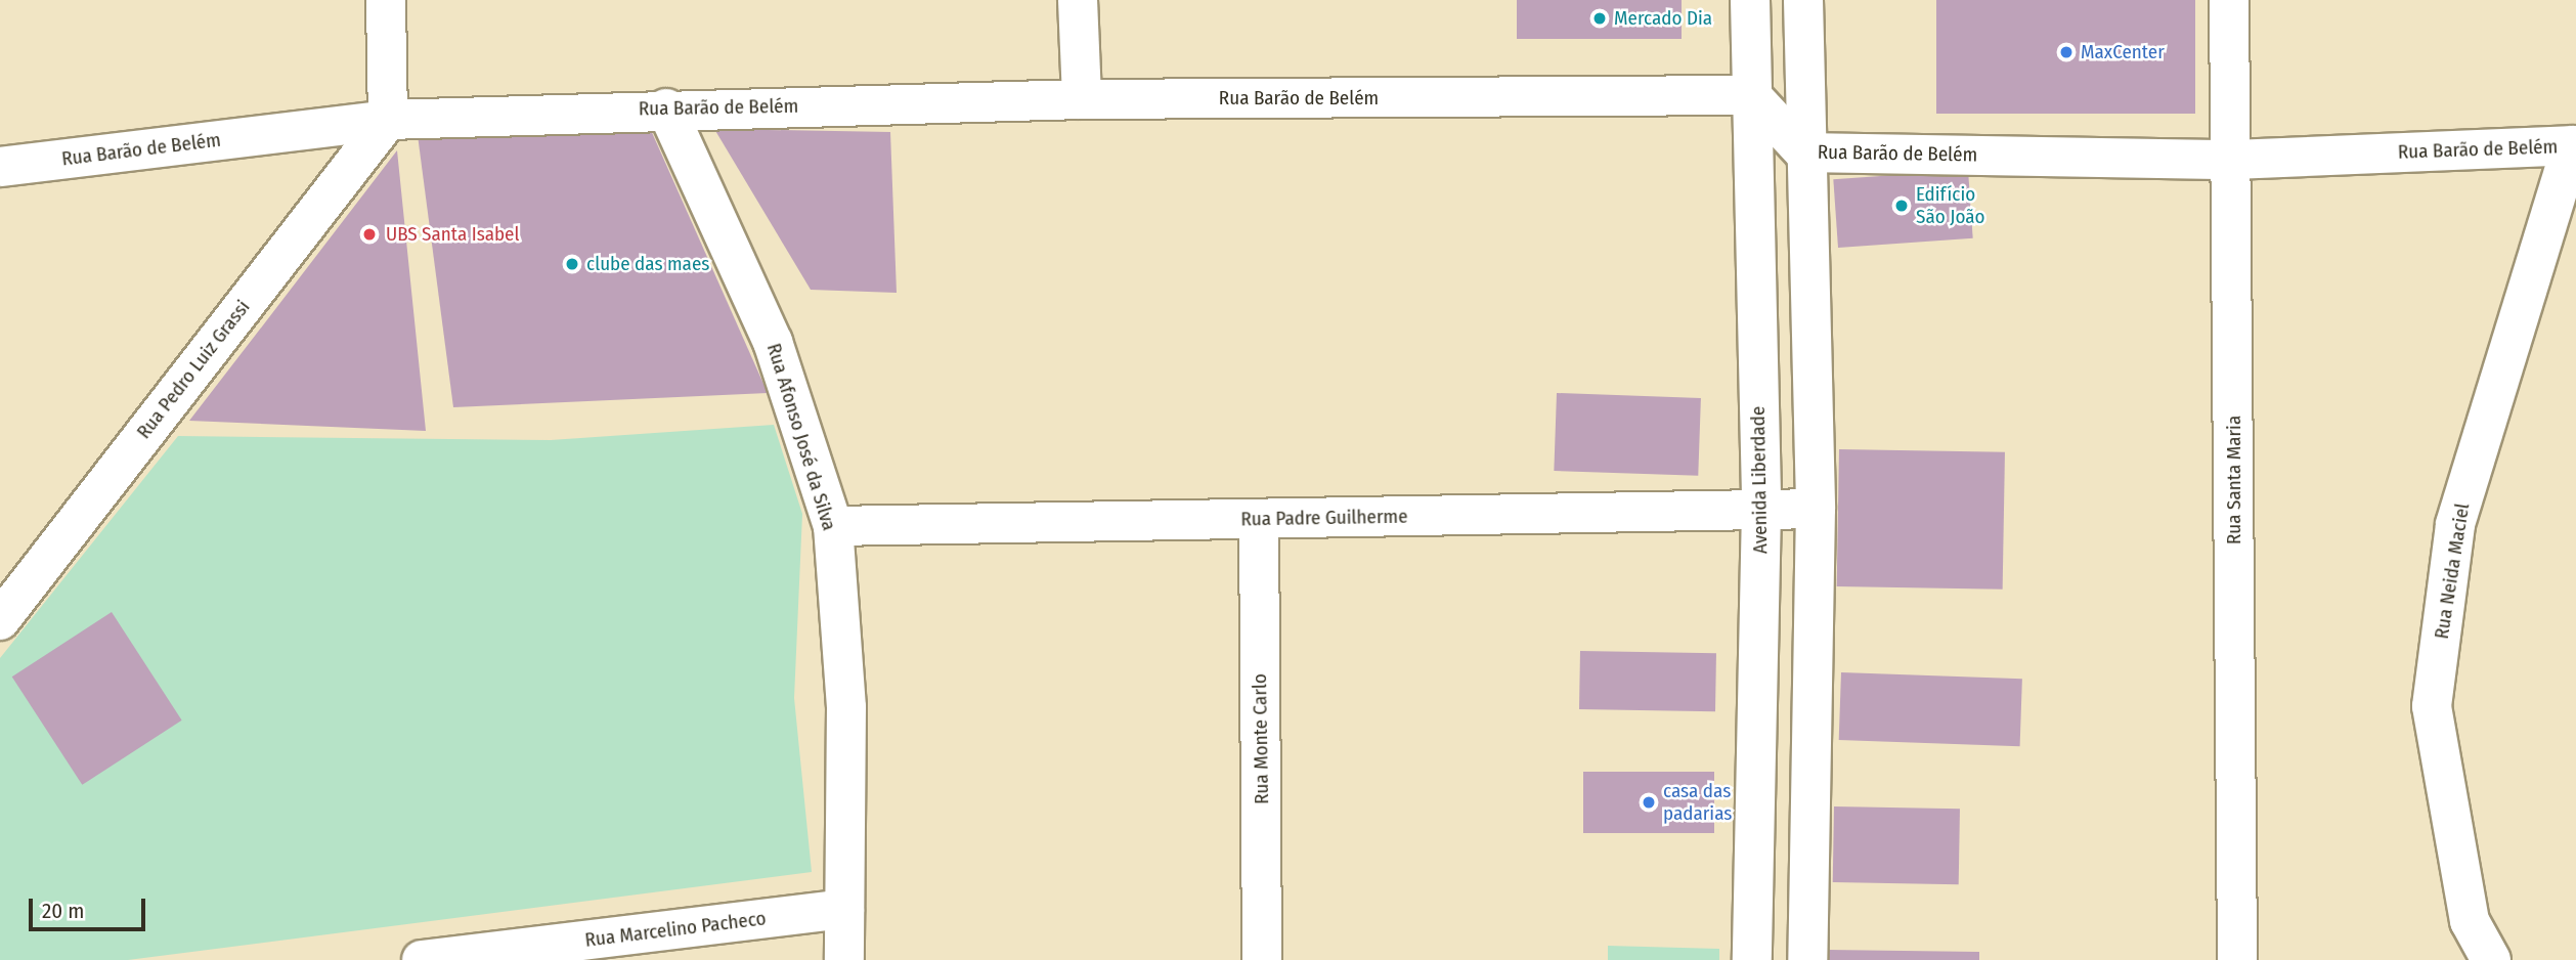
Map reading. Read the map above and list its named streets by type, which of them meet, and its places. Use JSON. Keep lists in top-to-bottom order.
{
  "streets": {
    "street": [
      "Rua Barão de Belém",
      "Rua Pedro Luiz Grassi",
      "Rua Afonso José da Silva",
      "Avenida Liberdade",
      "Rua Santa Maria",
      "Rua Padre Guilherme",
      "Rua Neida Maciel",
      "Rua Monte Carlo",
      "Rua Marcelino Pacheco"
    ]
  },
  "crossings": [
    ["Rua Barão de Belém", "Rua Pedro Luiz Grassi"],
    ["Rua Barão de Belém", "Rua Afonso José da Silva"],
    ["Rua Barão de Belém", "Avenida Liberdade"],
    ["Rua Barão de Belém", "Rua Santa Maria"],
    ["Rua Barão de Belém", "Rua Neida Maciel"],
    ["Rua Afonso José da Silva", "Rua Padre Guilherme"],
    ["Rua Afonso José da Silva", "Rua Marcelino Pacheco"],
    ["Avenida Liberdade", "Rua Padre Guilherme"],
    ["Rua Padre Guilherme", "Rua Monte Carlo"]
  ],
  "places": [
    "Mercado Dia",
    "MaxCenter",
    "Edifício São João",
    "UBS Santa Isabel",
    "clube das maes",
    "casa das padarias"
  ],
  "scale_bar": "20 m"
}
